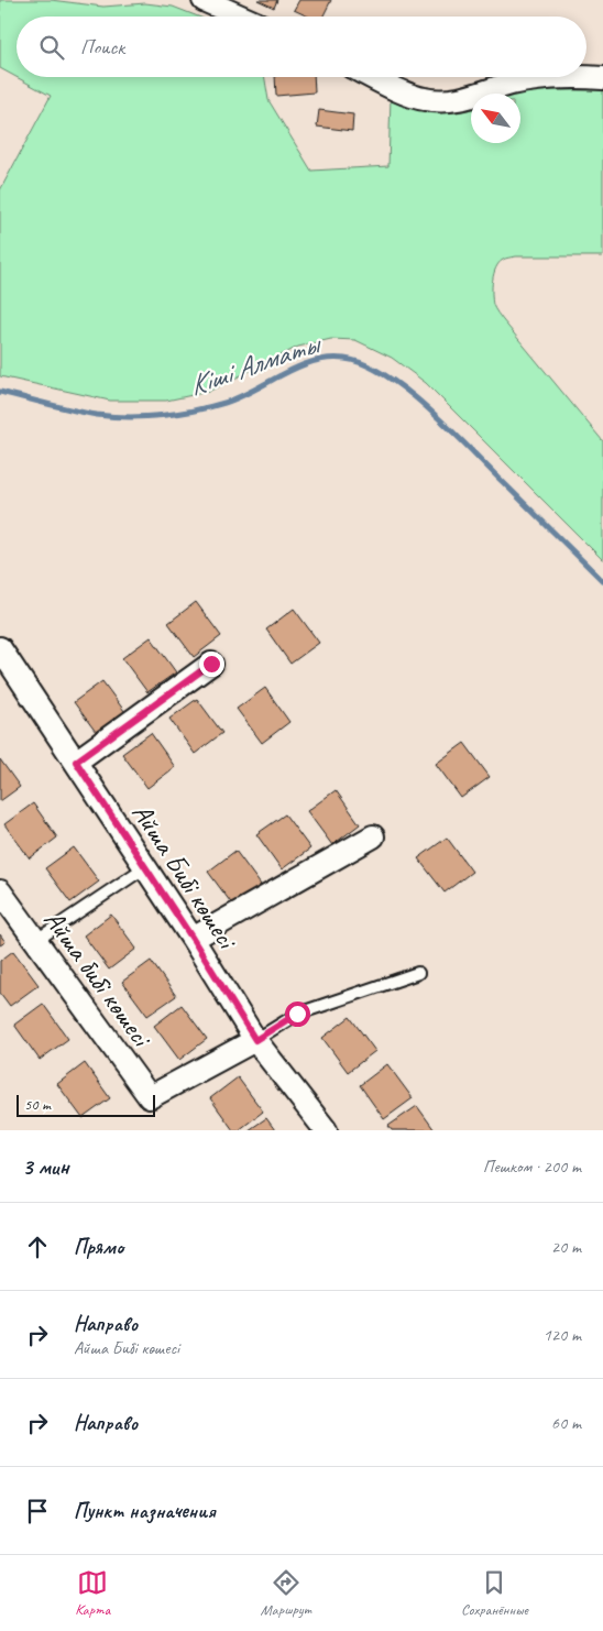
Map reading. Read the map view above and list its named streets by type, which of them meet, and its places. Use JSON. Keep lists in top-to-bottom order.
{
  "streets": {
    "street": ["Айша Бибі көшесі", "Айша бибі көшесі"]
  },
  "crossings": [
    ["Айша Бибі көшесі", "Айша бибі көшесі"]
  ],
  "water": ["Кіші Алматы"],
  "scale_bar": "50 m",
  "north": "top left",
  "page": {
    "search": "Поиск",
    "scale": "50 m",
    "heading": ["3 мин", "Пешком · 200 m"],
    "list": [
      ["Прямо", "20 m"],
      ["Направо", "Айша Бибі көшесі", "120 m"],
      ["Направо", "60 m"],
      "Пункт назначения"
    ],
    "nav": ["Карта", "Маршрут", "Сохранённые"]
  }
}
